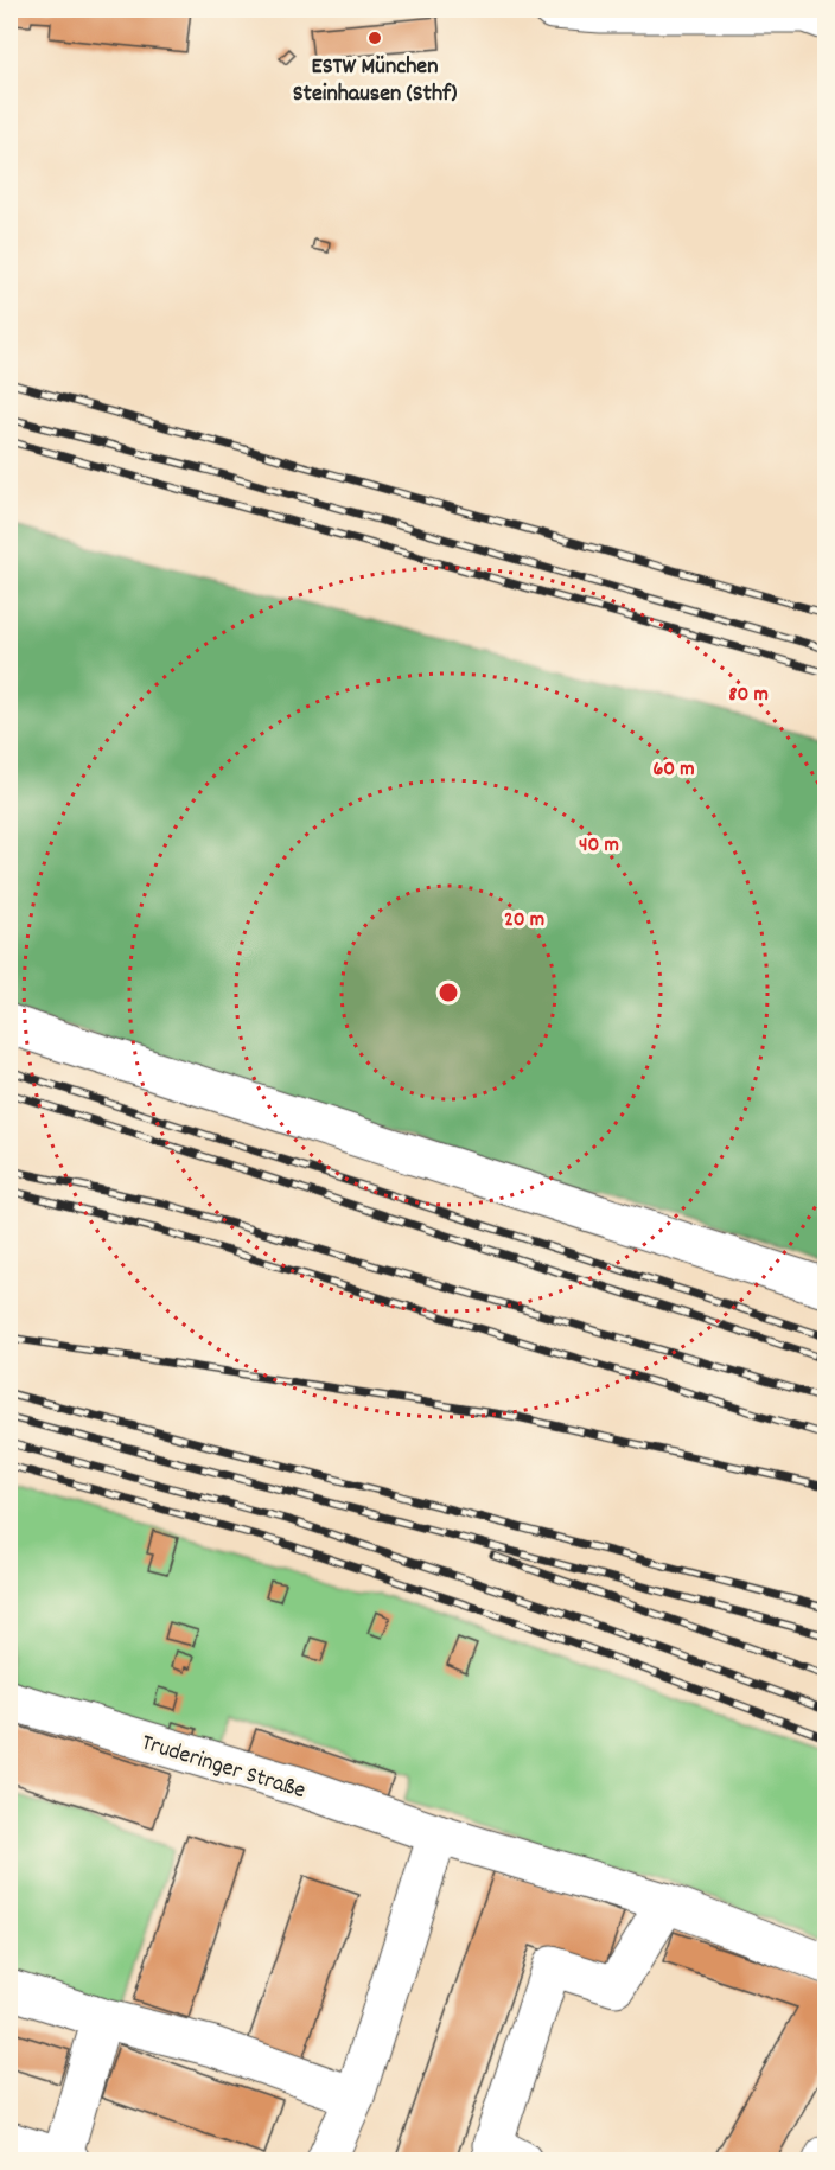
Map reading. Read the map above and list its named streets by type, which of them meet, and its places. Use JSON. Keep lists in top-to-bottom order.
{
  "streets": {
    "street": ["Truderinger Straße"]
  },
  "places": ["ESTW München Steinhausen (Sthf)"],
  "rings": [
    "80 m",
    "60 m",
    "40 m",
    "20 m"
  ]
}
